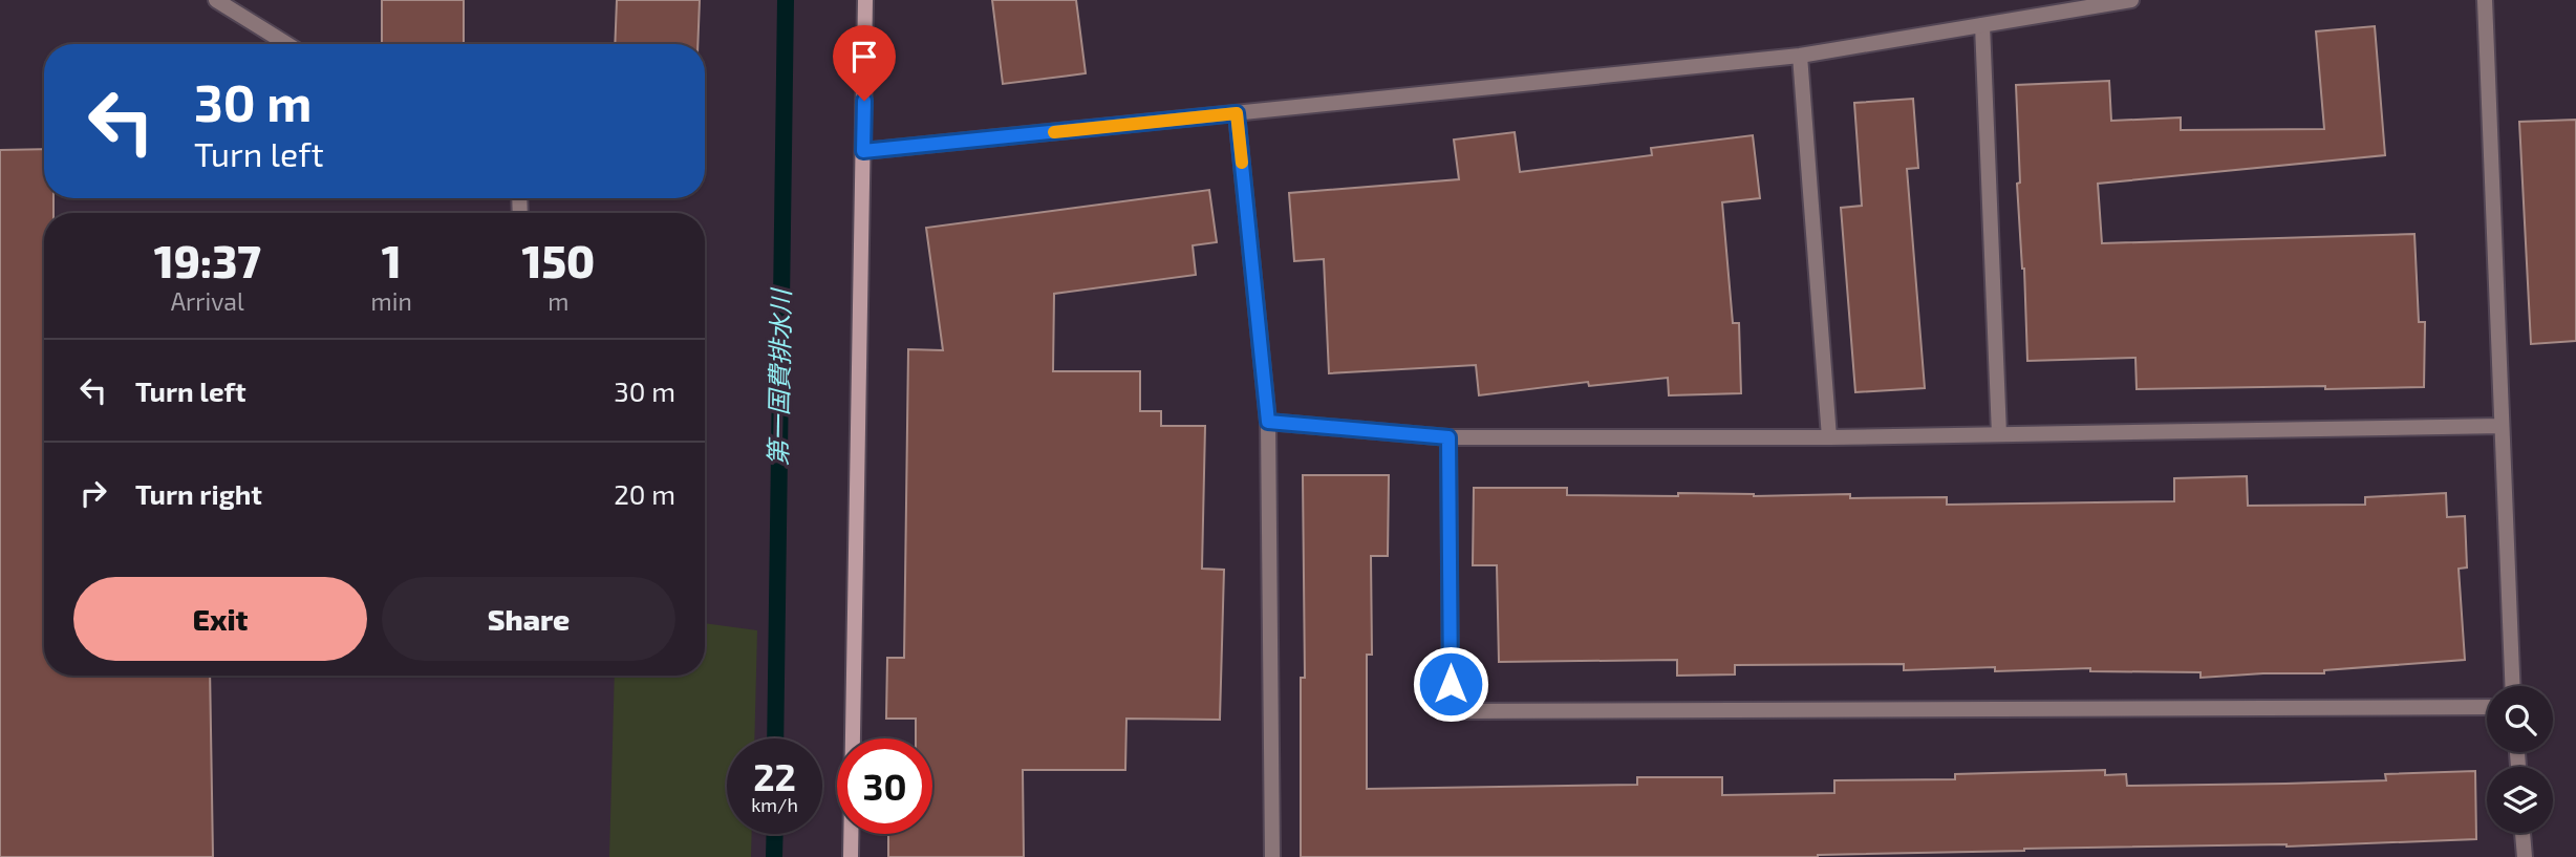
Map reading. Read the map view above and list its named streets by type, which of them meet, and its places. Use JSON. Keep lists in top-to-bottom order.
{
  "water": ["第一国費排水川"],
  "page": {
    "turn": ["30 m", "Turn left"],
    "eta": [
      "19:37",
      "Arrival",
      "1",
      "min",
      "150",
      "m"
    ],
    "list": [
      {
        "name": "Turn left",
        "value": "30 m"
      },
      {
        "name": "Turn right",
        "value": "20 m"
      }
    ],
    "buttons": ["Exit", "Share"],
    "speed": "22 km/h",
    "limit": "30"
  }
}
